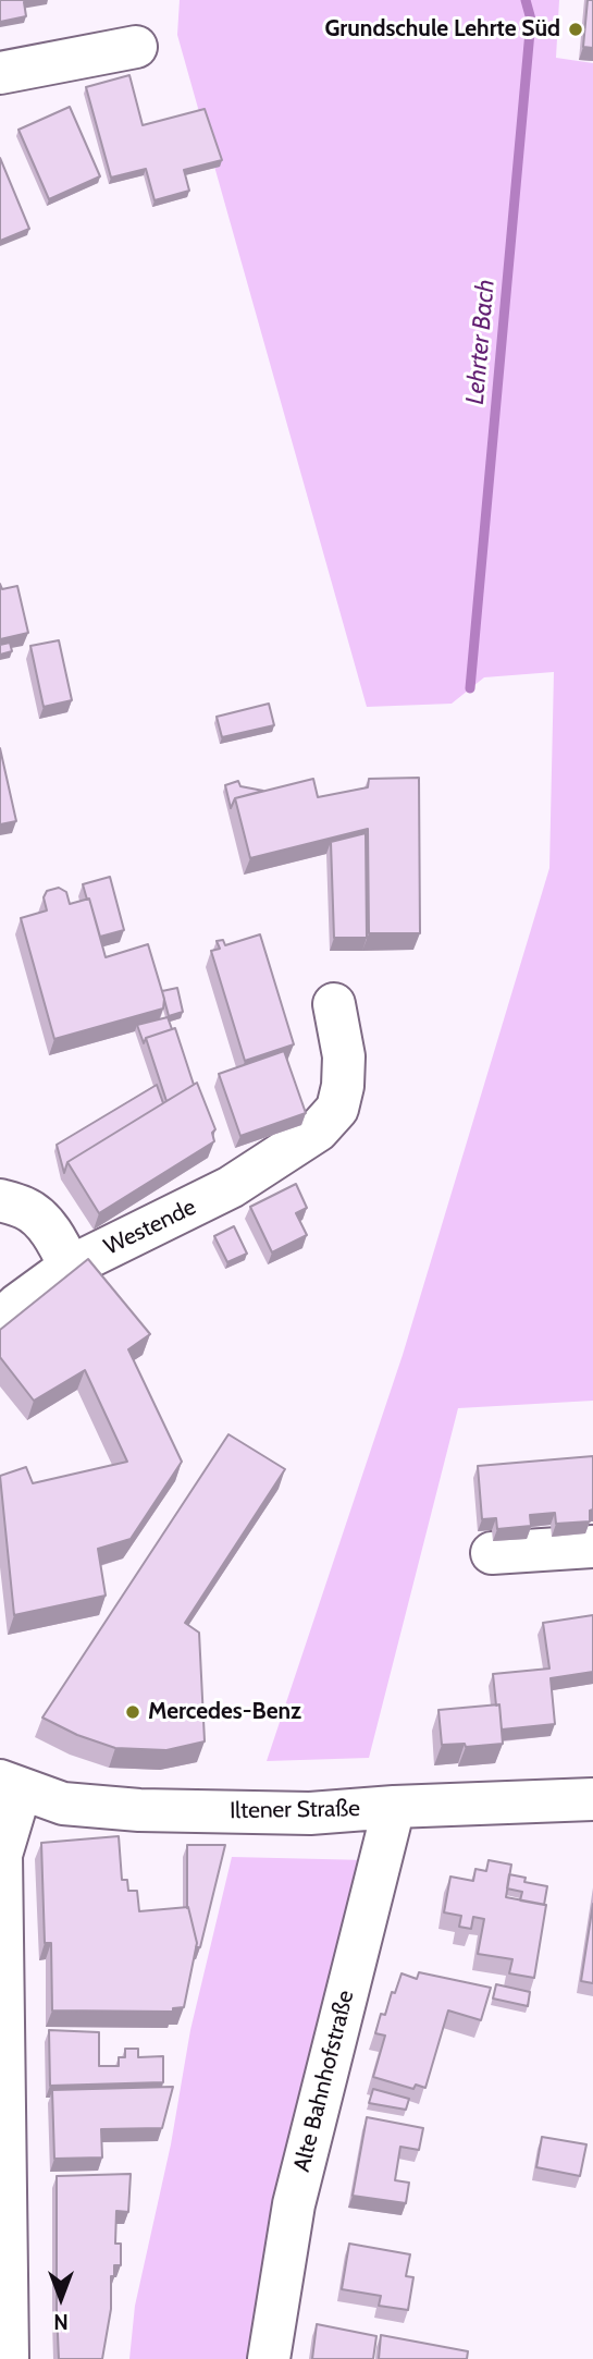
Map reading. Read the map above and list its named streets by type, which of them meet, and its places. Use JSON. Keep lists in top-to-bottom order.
{
  "streets": {
    "street": ["Westende", "Iltener Straße", "Alte Bahnhofstraße"]
  },
  "crossings": [
    ["Iltener Straße", "Alte Bahnhofstraße"]
  ],
  "water": ["Lehrter Bach"],
  "places": ["Grundschule Lehrte Süd", "Mercedes-Benz"],
  "north": "bottom"
}
